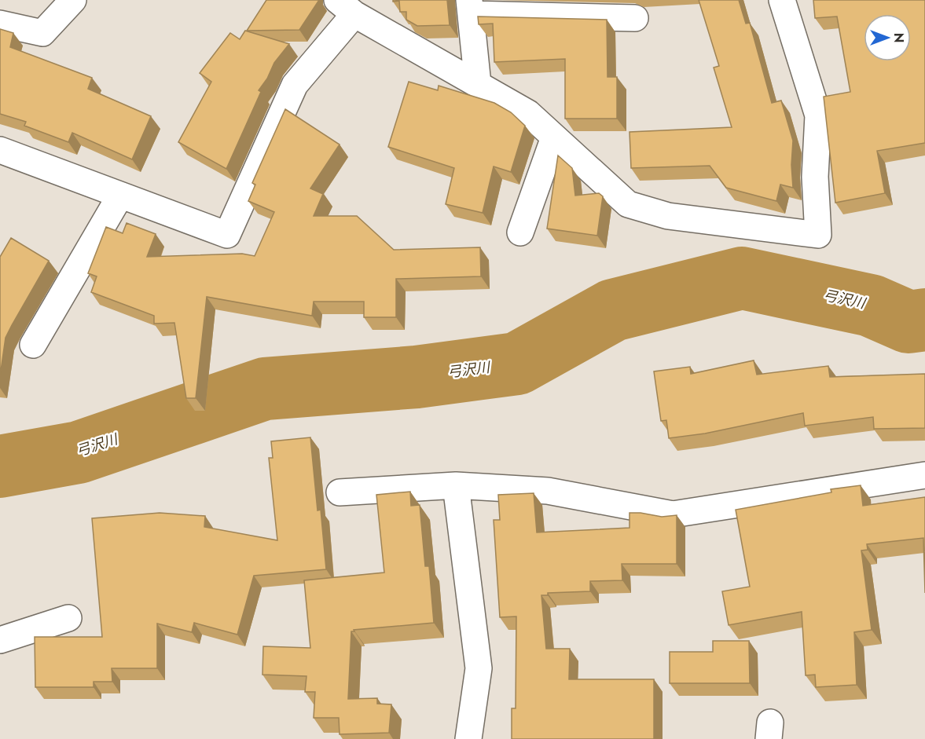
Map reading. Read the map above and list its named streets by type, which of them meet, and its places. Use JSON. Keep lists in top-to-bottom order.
{
  "water": ["弓沢川"],
  "north": "right"
}
